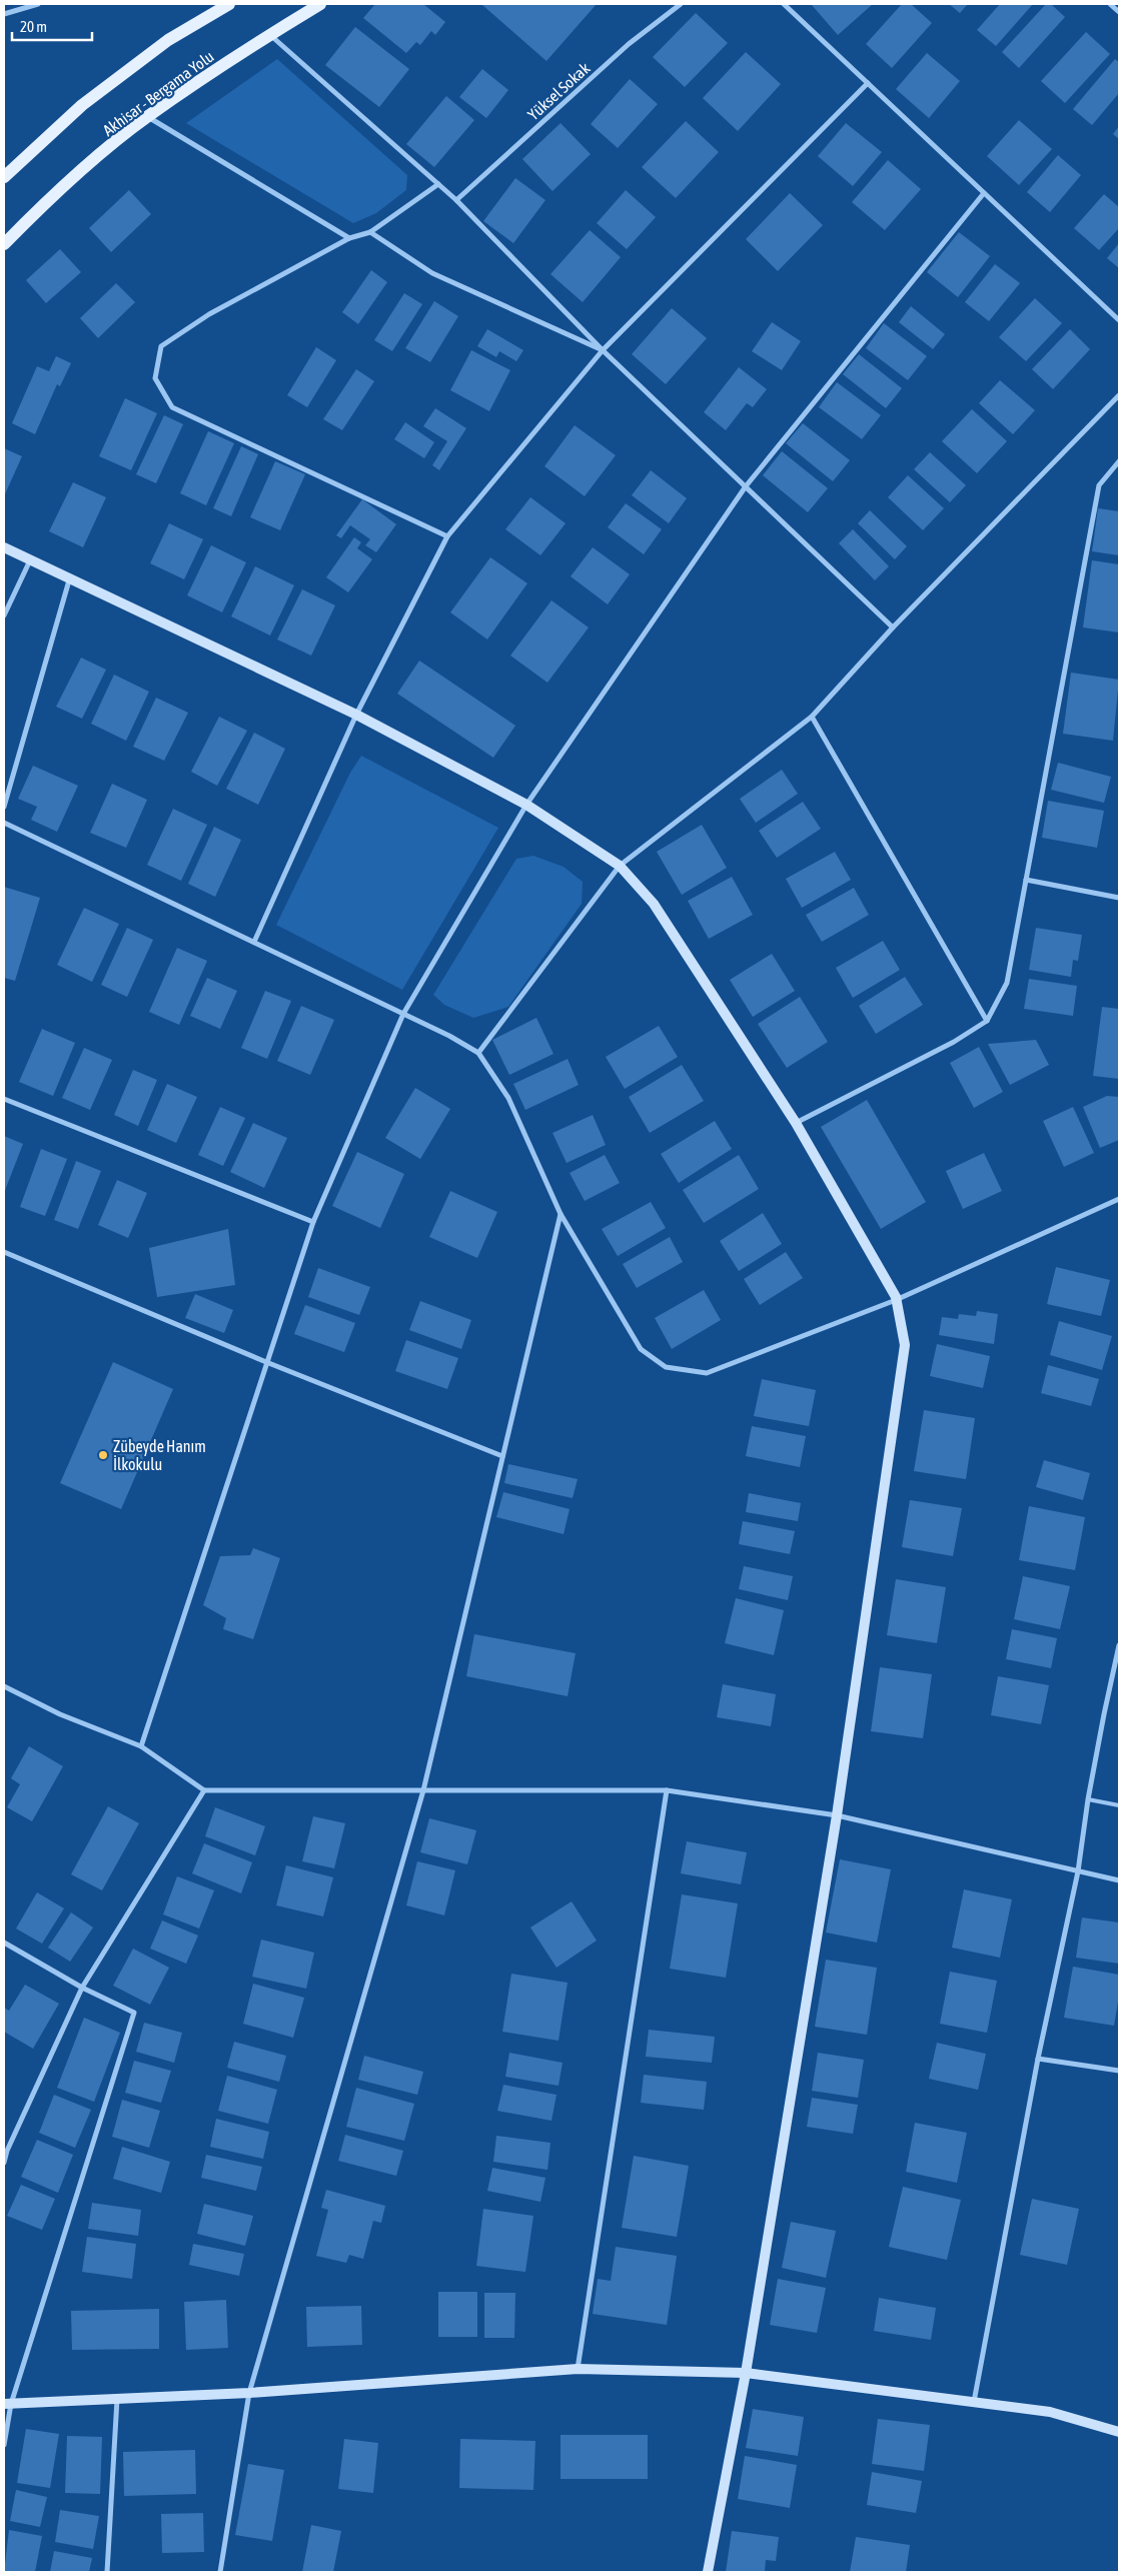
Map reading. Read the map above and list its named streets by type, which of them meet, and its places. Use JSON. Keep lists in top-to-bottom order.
{
  "streets": {
    "main road": ["Akhisar - Bergama Yolu"],
    "street": ["Yüksel Sokak"]
  },
  "places": ["Zübeyde Hanım İlkokulu"],
  "scale_bar": "20 m"
}
